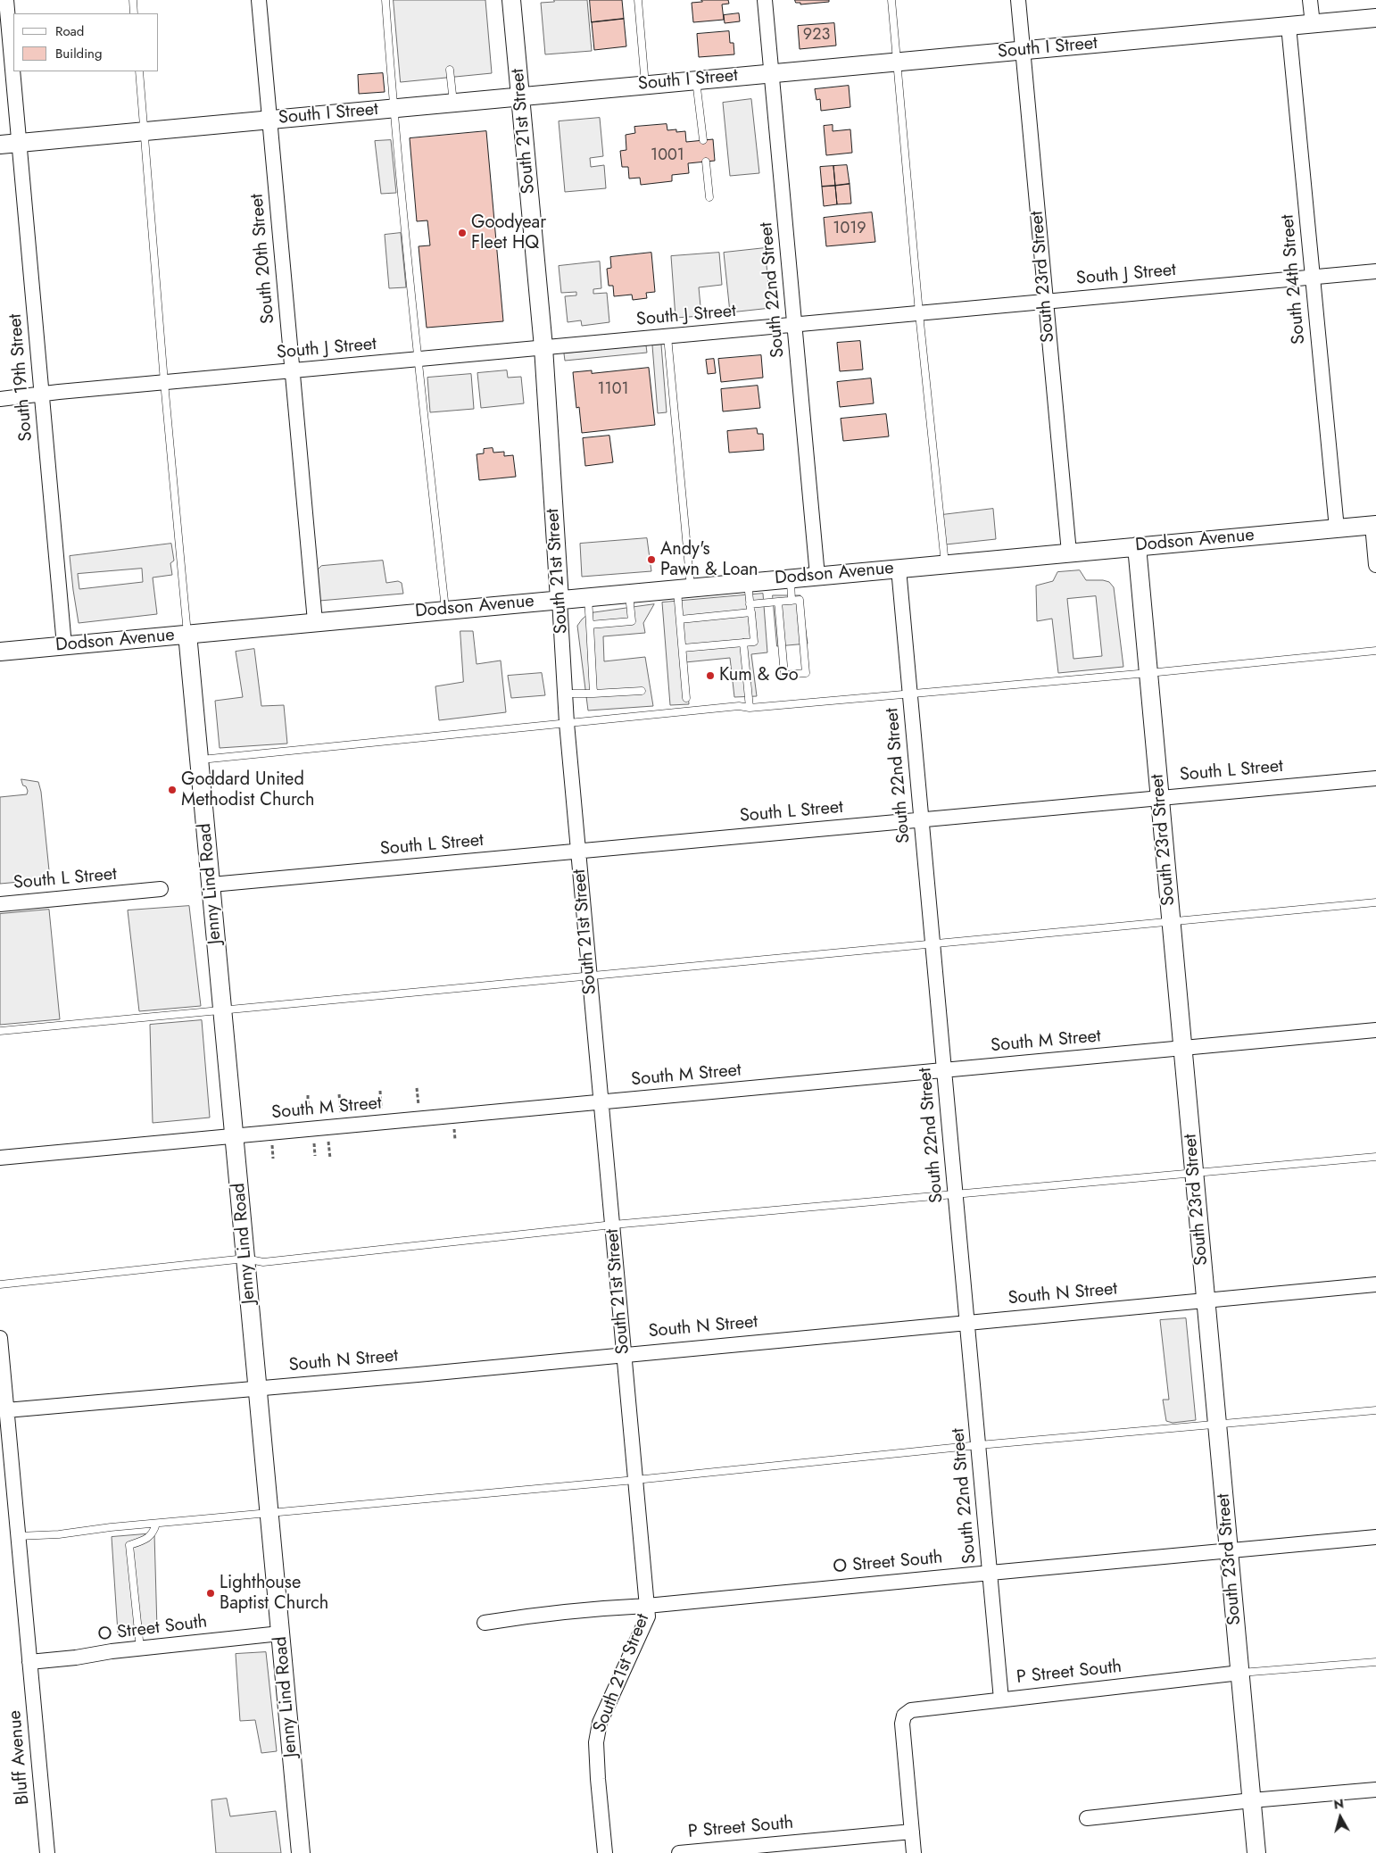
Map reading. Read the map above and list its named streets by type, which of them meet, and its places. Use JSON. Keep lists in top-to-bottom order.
{
  "streets": {
    "street": [
      "South I Street",
      "South 21st Street",
      "South 20th Street",
      "South J Street",
      "South 23rd Street",
      "South 24th Street",
      "South 22nd Street",
      "South 19th Street",
      "Dodson Avenue",
      "South L Street",
      "Jenny Lind Road",
      "South M Street",
      "South N Street",
      "O Street South",
      "P Street South",
      "Bluff Avenue"
    ]
  },
  "crossings": [
    ["South I Street", "South 21st Street"],
    ["South I Street", "South 20th Street"],
    ["South I Street", "South 23rd Street"],
    ["South I Street", "South 24th Street"],
    ["South I Street", "South 22nd Street"],
    ["South I Street", "South 19th Street"],
    ["South 21st Street", "South J Street"],
    ["South 21st Street", "Dodson Avenue"],
    ["South 21st Street", "South L Street"],
    ["South 21st Street", "South M Street"],
    ["South 21st Street", "South N Street"],
    ["South 21st Street", "O Street South"],
    ["South 20th Street", "South J Street"],
    ["South 20th Street", "Dodson Avenue"],
    ["South J Street", "South 23rd Street"],
    ["South J Street", "South 24th Street"],
    ["South J Street", "South 22nd Street"],
    ["South J Street", "South 19th Street"],
    ["South 23rd Street", "Dodson Avenue"],
    ["South 23rd Street", "South L Street"],
    ["South 23rd Street", "South M Street"],
    ["South 23rd Street", "South N Street"],
    ["South 23rd Street", "O Street South"],
    ["South 23rd Street", "P Street South"],
    ["South 24th Street", "Dodson Avenue"],
    ["South 22nd Street", "Dodson Avenue"],
    ["South 22nd Street", "South L Street"],
    ["South 22nd Street", "South M Street"],
    ["South 22nd Street", "South N Street"],
    ["South 22nd Street", "O Street South"],
    ["South 22nd Street", "P Street South"],
    ["South 19th Street", "Dodson Avenue"],
    ["Dodson Avenue", "Jenny Lind Road"],
    ["South L Street", "Jenny Lind Road"],
    ["Jenny Lind Road", "South M Street"],
    ["Jenny Lind Road", "South N Street"],
    ["Jenny Lind Road", "O Street South"],
    ["South N Street", "Bluff Avenue"],
    ["O Street South", "Bluff Avenue"]
  ],
  "places": [
    "Goodyear Fleet HQ",
    "Andy's Pawn & Loan",
    "Kum & Go",
    "Goddard United Methodist Church",
    "Lighthouse Baptist Church"
  ],
  "house_numbers": [
    "923",
    "1001",
    "1019",
    "1101"
  ],
  "legend": ["Road", "Building"],
  "north": "top"
}
